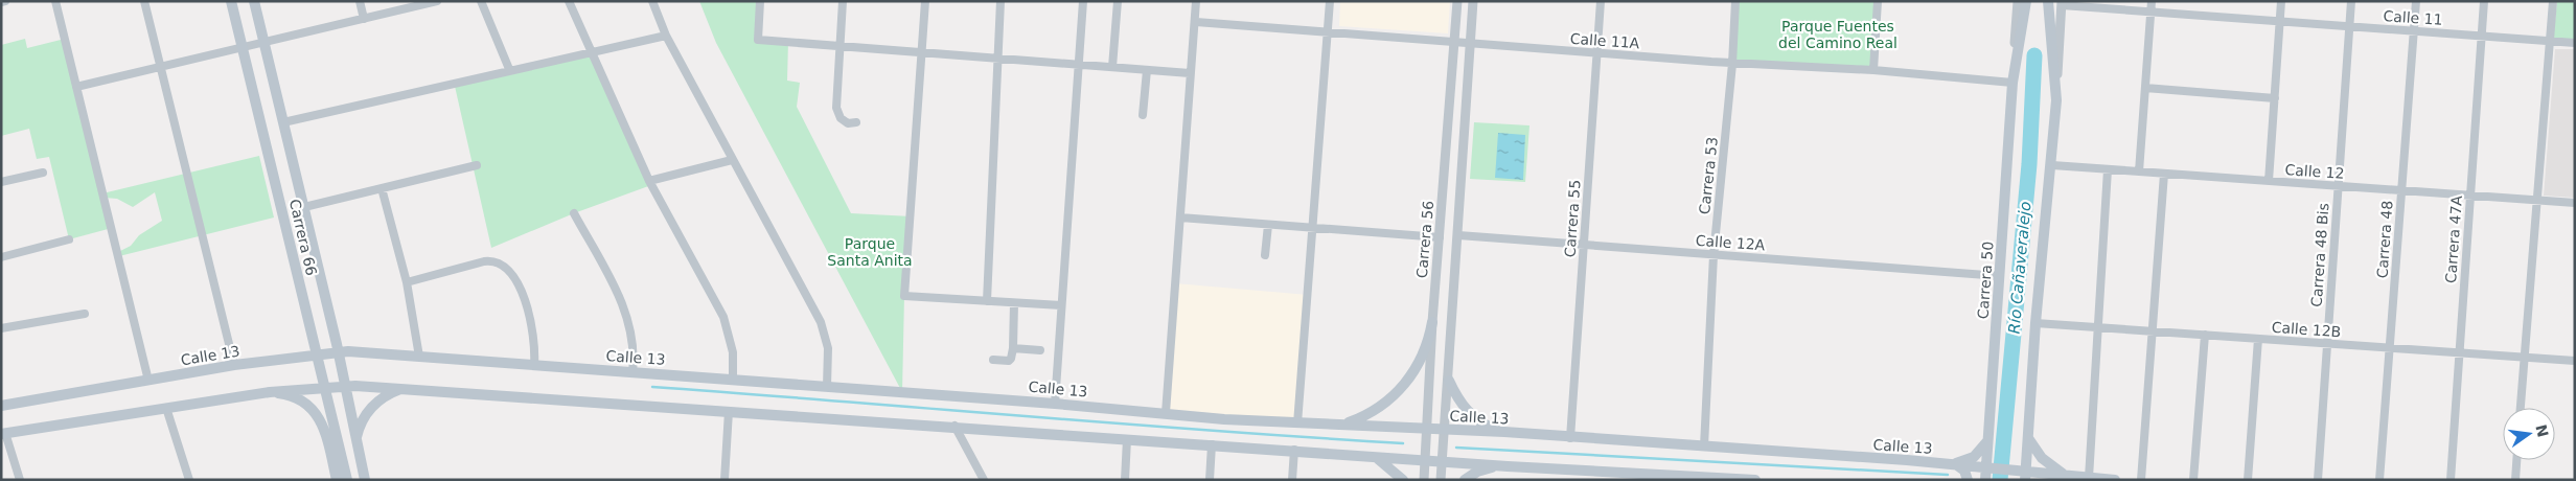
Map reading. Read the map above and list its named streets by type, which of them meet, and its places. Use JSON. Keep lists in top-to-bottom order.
{
  "streets": {
    "main road": ["Carrera 66", "Carrera 50", "Calle 13"],
    "street": [
      "Calle 11",
      "Calle 11A",
      "Calle 12",
      "Carrera 53",
      "Carrera 55",
      "Carrera 56",
      "Carrera 48",
      "Carrera 47A",
      "Calle 12A",
      "Carrera 48 Bis",
      "Calle 12B"
    ]
  },
  "crossings": [
    ["Calle 11", "Carrera 48"],
    ["Calle 11", "Carrera 47A"],
    ["Calle 11", "Carrera 48 Bis"],
    ["Calle 11A", "Carrera 53"],
    ["Calle 11A", "Carrera 55"],
    ["Calle 11A", "Carrera 56"],
    ["Calle 11A", "Carrera 50"],
    ["Calle 12", "Carrera 48"],
    ["Calle 12", "Carrera 47A"],
    ["Calle 12", "Carrera 48 Bis"],
    ["Carrera 53", "Calle 12A"],
    ["Carrera 53", "Calle 13"],
    ["Carrera 55", "Calle 12A"],
    ["Carrera 55", "Calle 13"],
    ["Carrera 66", "Calle 13"],
    ["Carrera 56", "Calle 13"],
    ["Carrera 48", "Calle 12B"],
    ["Carrera 47A", "Calle 12B"],
    ["Calle 12A", "Carrera 50"],
    ["Carrera 48 Bis", "Calle 12B"],
    ["Carrera 50", "Calle 13"]
  ],
  "water": ["Río Cañaveralejo"],
  "parks": ["Parque Fuentes del Camino Real", "Parque Santa Anita"],
  "north": "right"
}
